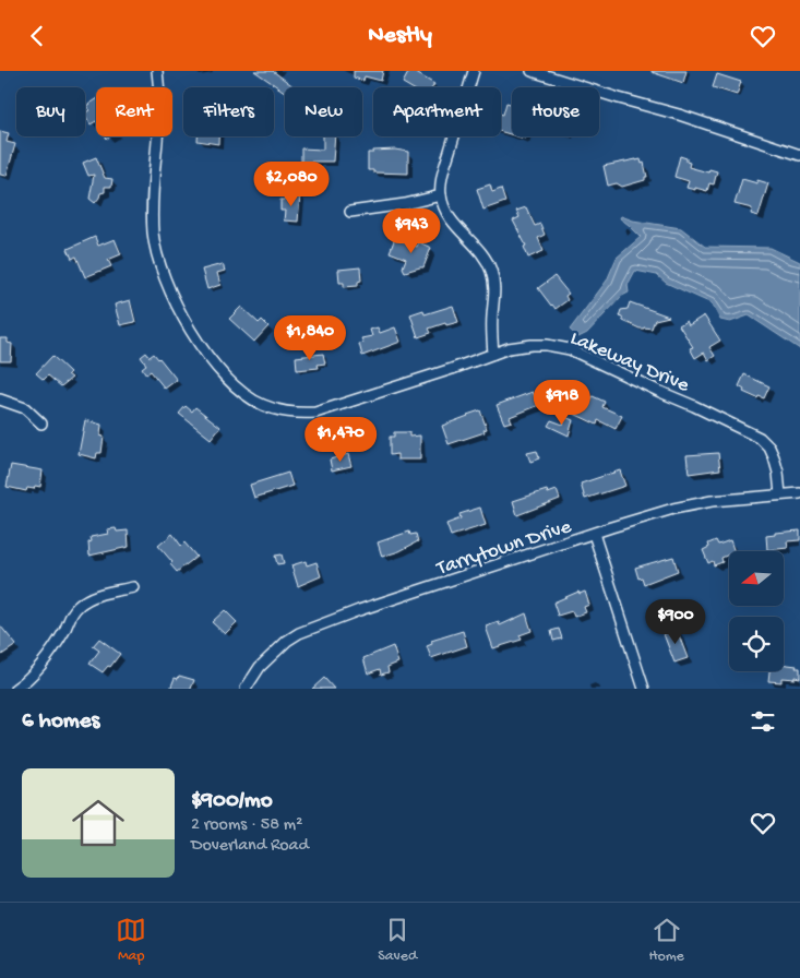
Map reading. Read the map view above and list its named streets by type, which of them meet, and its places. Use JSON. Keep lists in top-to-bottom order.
{
  "streets": {
    "street": ["Lakeway Drive", "Tarrytown Drive"]
  },
  "crossings": [
    ["Lakeway Drive", "Tarrytown Drive"]
  ],
  "north": "left",
  "page": {
    "header": "Nestly",
    "chip": [
      "Buy",
      "Rent",
      "Filters",
      "New",
      "Apartment",
      "House"
    ],
    "price": [
      "$2,080",
      "$943",
      "$1,840",
      "$918",
      "$1,470",
      "$900"
    ],
    "heading": "6 homes",
    "list": [
      {
        "name": "$900/mo",
        "note": "2 rooms · 58 m² · Doverland Road"
      }
    ],
    "tabs": ["Map", "Saved", "Home"]
  }
}
